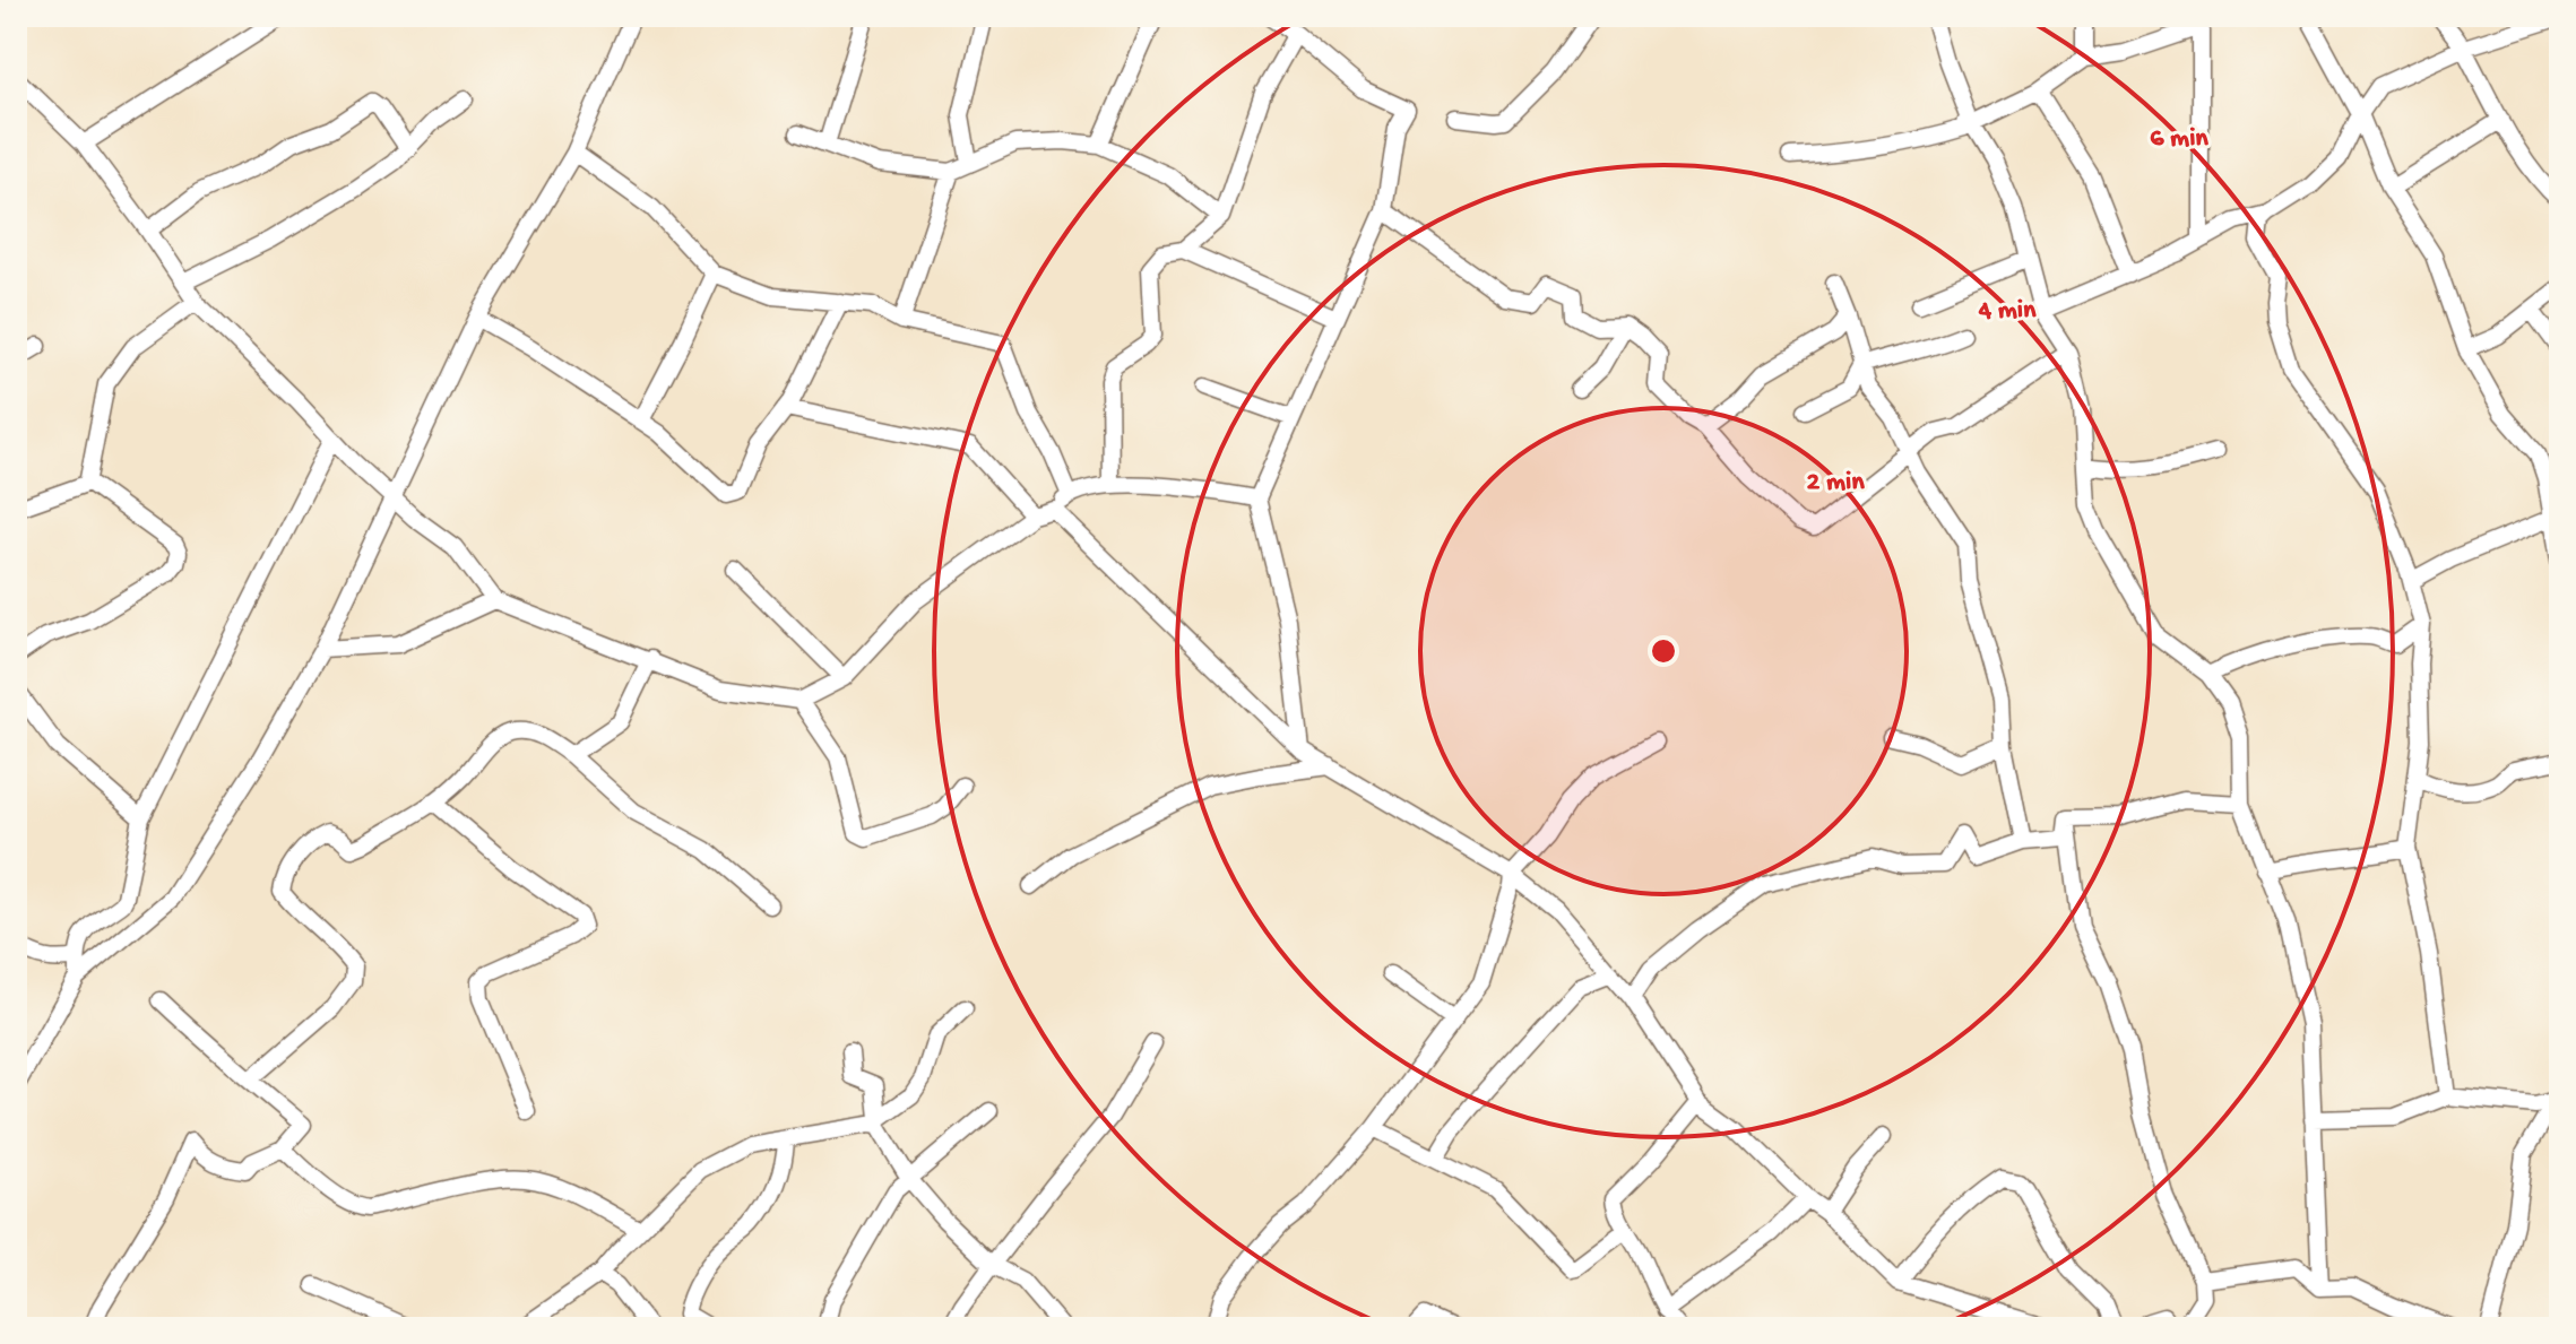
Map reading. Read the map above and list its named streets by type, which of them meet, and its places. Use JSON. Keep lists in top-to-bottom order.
{
  "rings": ["6 min", "4 min", "2 min"]
}
